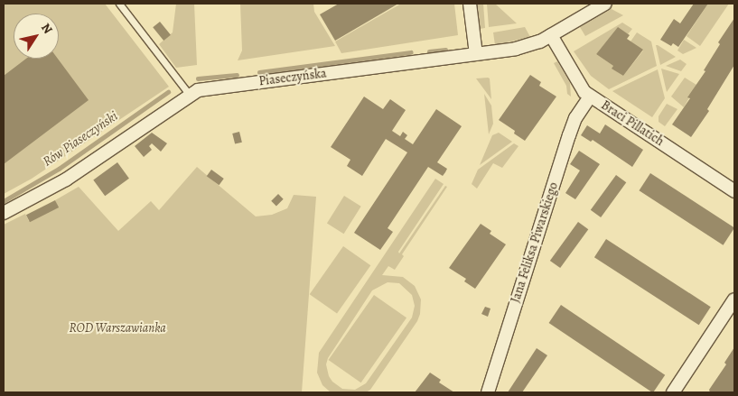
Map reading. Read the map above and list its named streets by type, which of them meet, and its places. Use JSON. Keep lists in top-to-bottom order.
{
  "streets": {
    "street": ["Piaseczyńska", "Braci Pillatich", "Jana Feliksa Piwarskiego"]
  },
  "crossings": [
    ["Piaseczyńska", "Braci Pillatich"],
    ["Braci Pillatich", "Jana Feliksa Piwarskiego"]
  ],
  "water": ["Rów Piaseczyński"],
  "parks": ["ROD Warszawianka"],
  "north": "top right"
}
